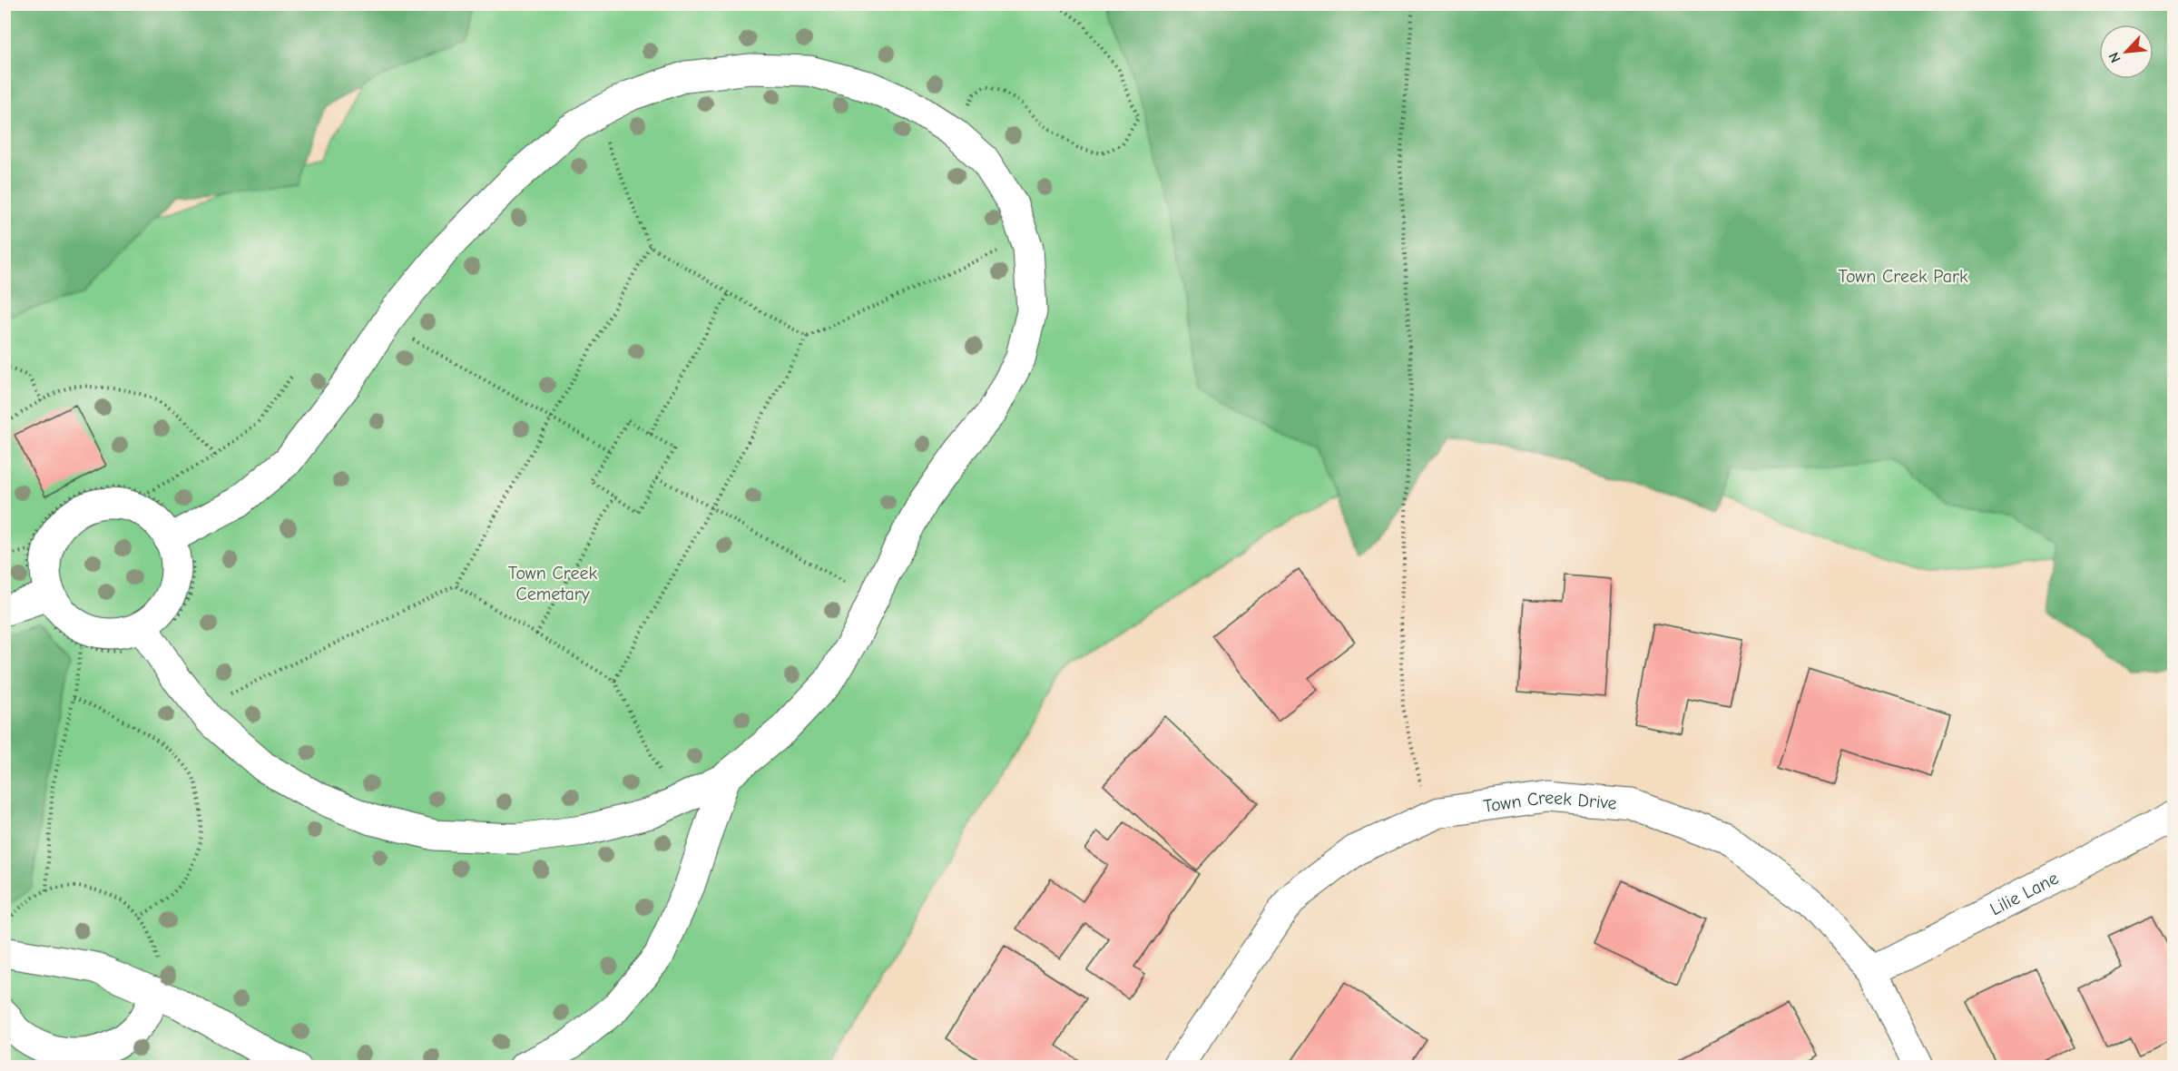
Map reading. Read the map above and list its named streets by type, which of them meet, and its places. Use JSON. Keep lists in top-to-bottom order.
{
  "streets": {
    "street": ["Town Creek Drive", "Lilie Lane"]
  },
  "crossings": [
    ["Town Creek Drive", "Lilie Lane"]
  ],
  "parks": ["Town Creek Park", "Town Creek Cemetary"],
  "north": "bottom left"
}
